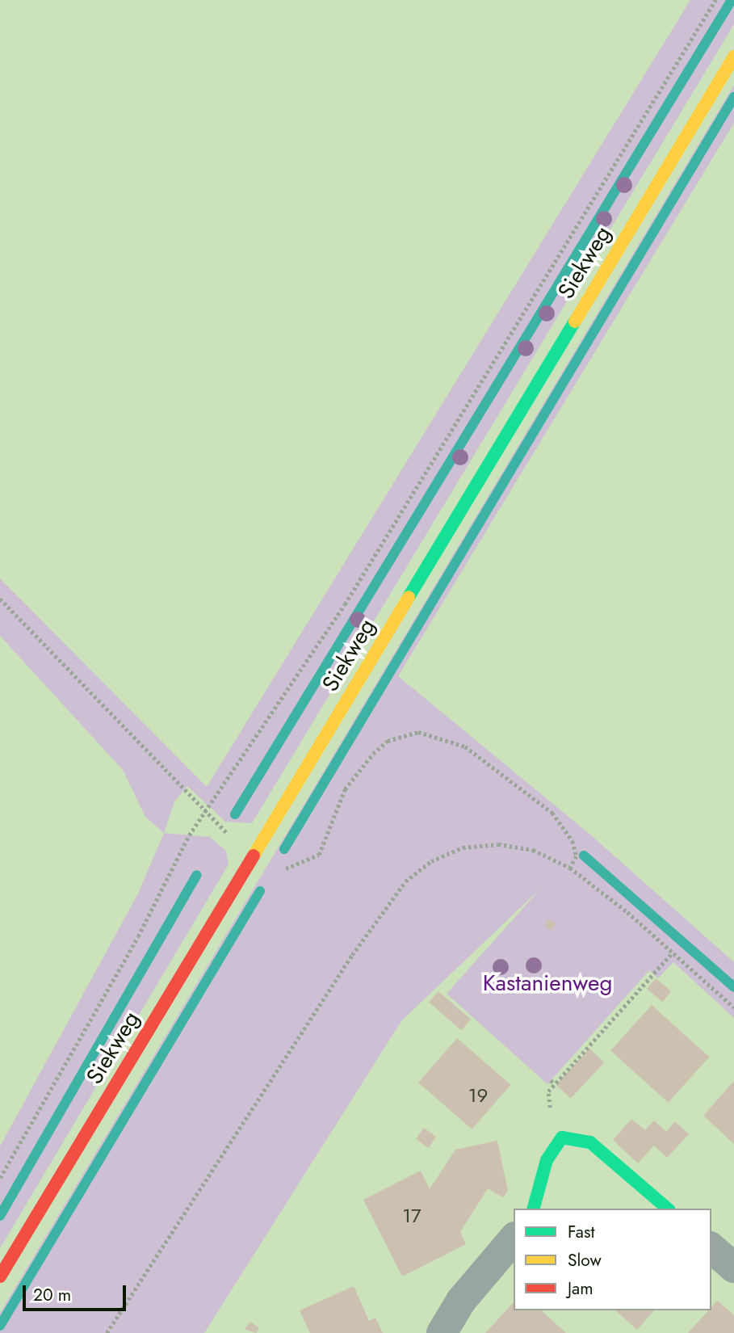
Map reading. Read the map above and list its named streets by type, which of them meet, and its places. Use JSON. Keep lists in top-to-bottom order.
{
  "streets": {
    "street": ["Siekweg"]
  },
  "parks": ["Kastanienweg"],
  "house_numbers": ["19", "17"],
  "legend": ["Fast", "Slow", "Jam"],
  "scale_bar": "20 m"
}
